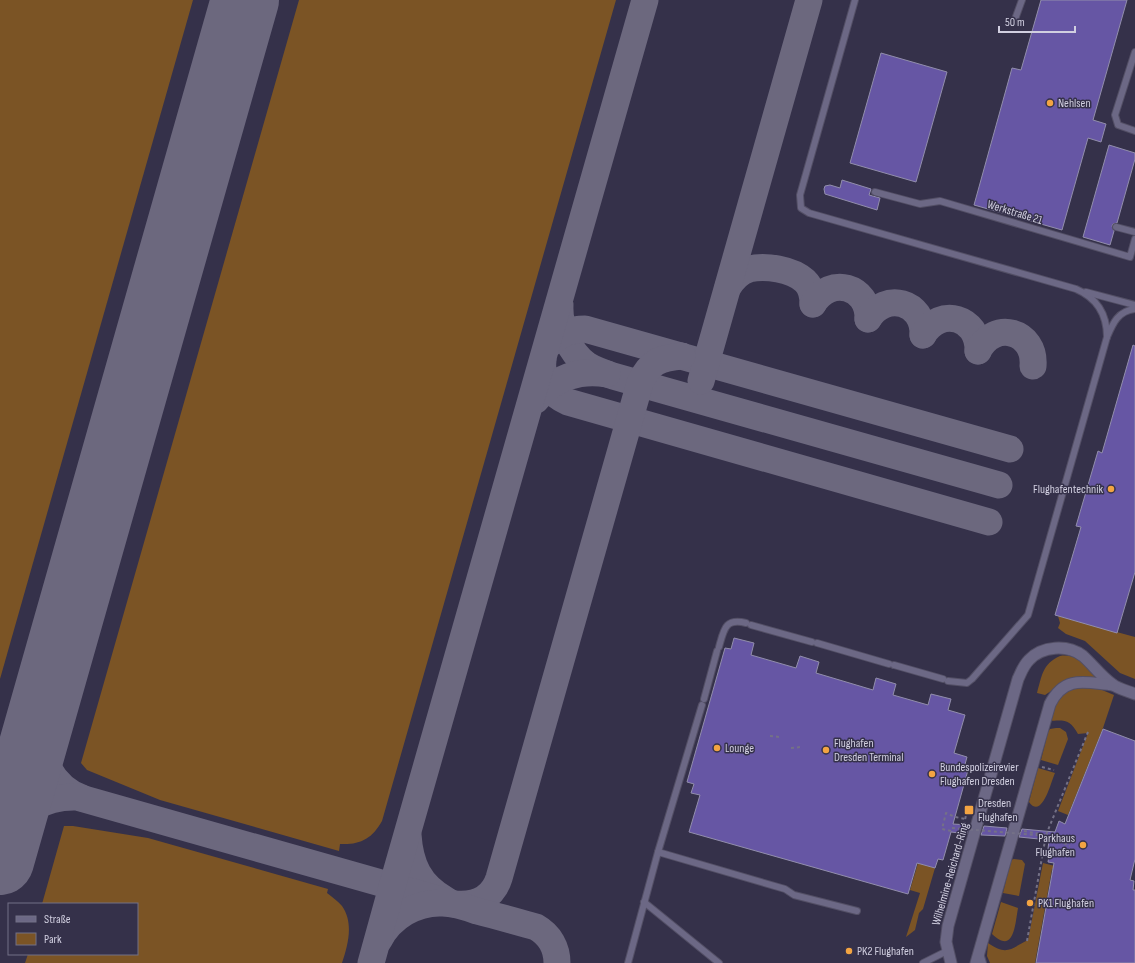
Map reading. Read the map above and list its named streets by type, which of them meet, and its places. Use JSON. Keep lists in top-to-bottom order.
{
  "streets": {
    "street": ["Wilhelmine-Reichard-Ring"],
    "lane": ["Werkstraße 21"]
  },
  "places": {
    "other": [
      "Nehlsen",
      "Flughafentechnik",
      "Lounge",
      "Flughafen Dresden Terminal",
      "Bundespolizeirevier Flughafen Dresden",
      "Parkhaus Flughafen",
      "PK1 Flughafen",
      "PK2 Flughafen"
    ],
    "transit": ["Dresden Flughafen"]
  },
  "legend": ["Straße", "Park"],
  "scale_bar": "50 m"
}
